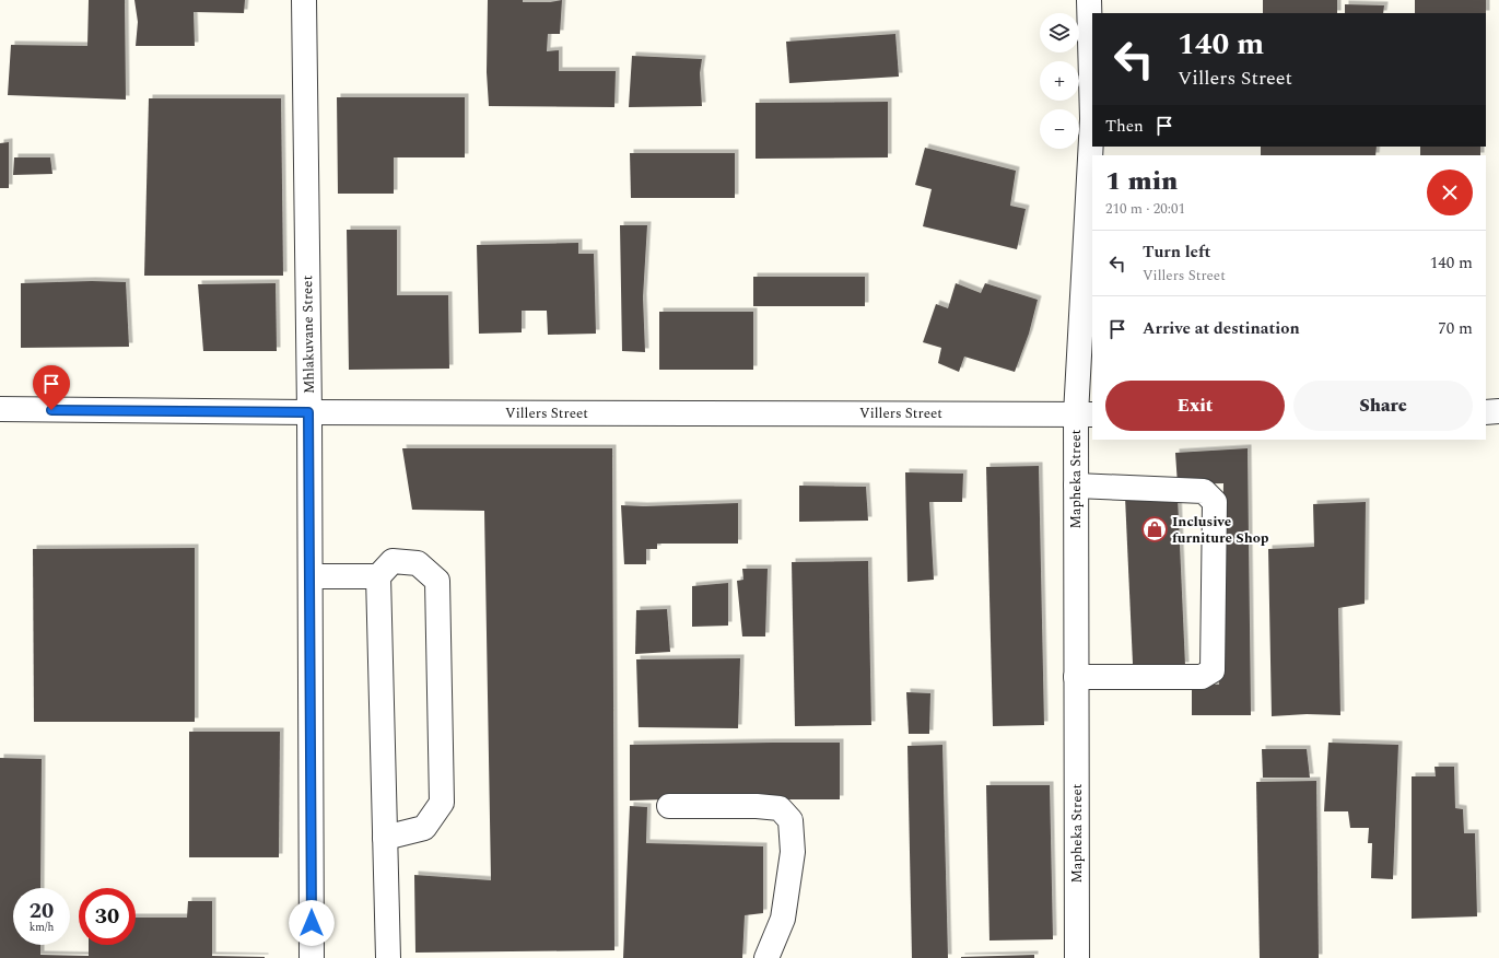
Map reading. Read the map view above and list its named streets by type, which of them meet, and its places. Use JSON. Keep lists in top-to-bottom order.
{
  "streets": {
    "street": ["Mhlakuvane Street", "Villers Street", "Mapheka Street"]
  },
  "crossings": [
    ["Mhlakuvane Street", "Villers Street"],
    ["Villers Street", "Mapheka Street"]
  ],
  "places": {
    "shop": ["Inclusive furniture Shop"]
  },
  "page": {
    "map_buttons": ["+", "−"],
    "turn": ["140 m", "Villers Street"],
    "then": "Then",
    "heading": ["1 min", "210 m · 20:01"],
    "list": [
      {
        "name": "Turn left",
        "note": "Villers Street",
        "value": "140 m"
      },
      {
        "name": "Arrive at destination",
        "value": "70 m"
      }
    ],
    "buttons": ["Exit", "Share"],
    "speed": "20 km/h",
    "limit": "30"
  }
}
